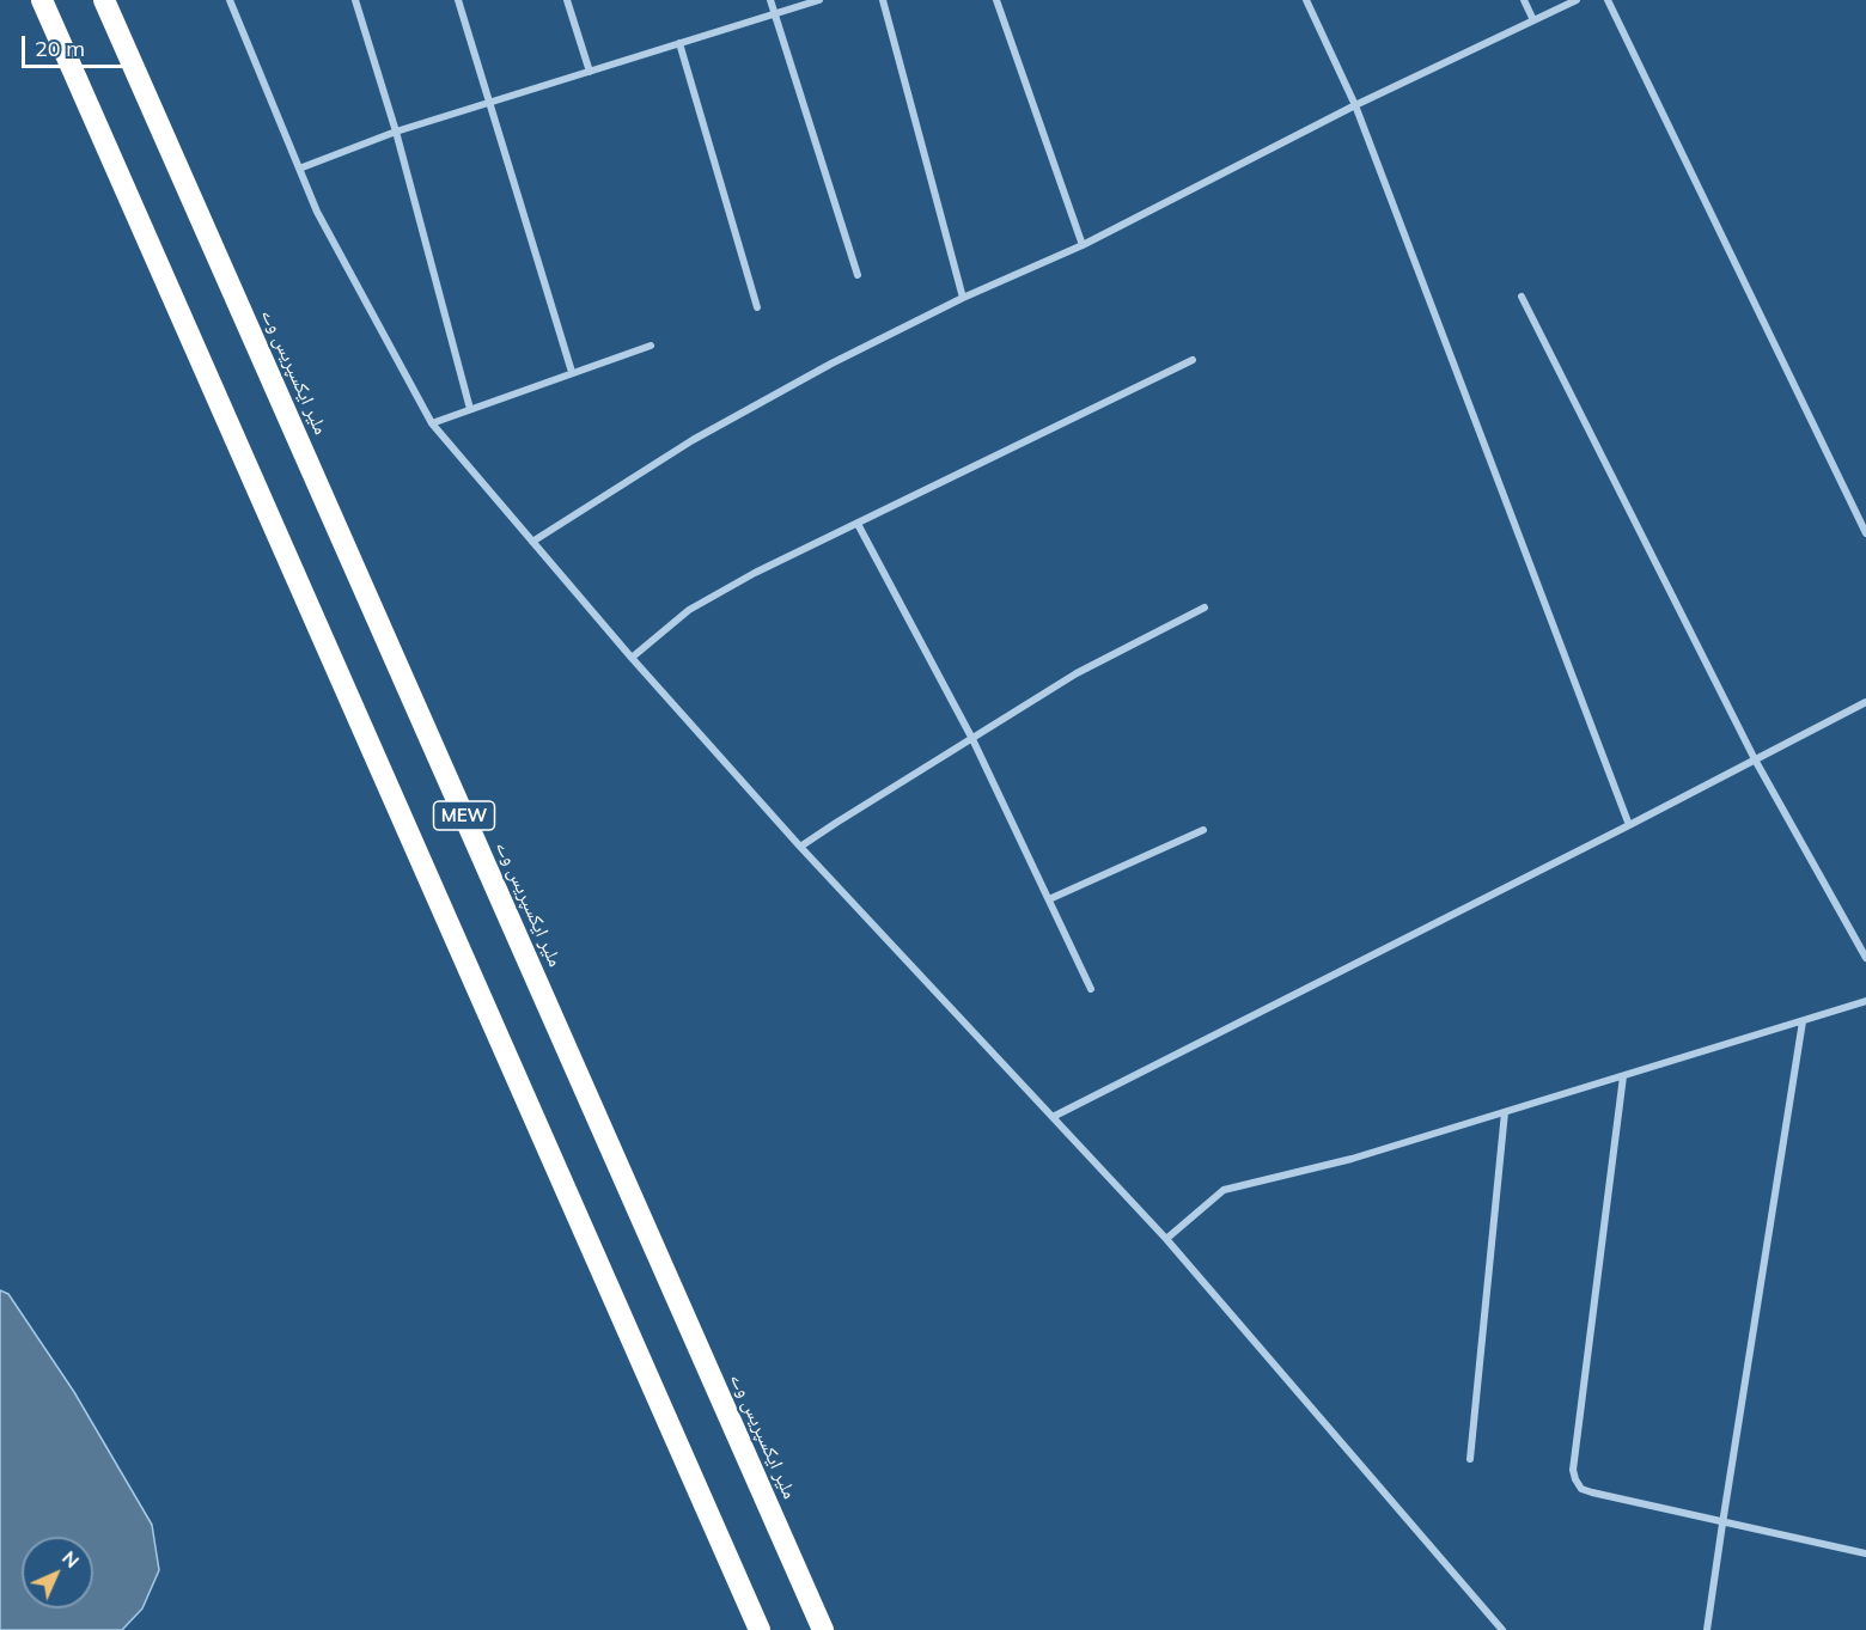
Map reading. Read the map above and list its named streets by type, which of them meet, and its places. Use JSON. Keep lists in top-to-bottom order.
{
  "streets": {
    "highway": ["ملیر ایکسپریس وے", "MEW"]
  },
  "scale_bar": "20 m",
  "north": "top right"
}
